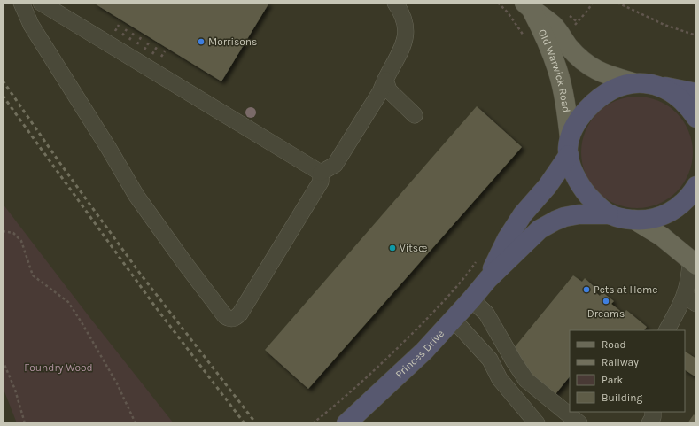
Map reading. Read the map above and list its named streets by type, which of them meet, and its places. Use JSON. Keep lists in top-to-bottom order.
{
  "streets": {
    "highway": ["Princes Drive"],
    "main road": ["Old Warwick Road"]
  },
  "crossings": [
    ["Old Warwick Road", "Princes Drive"]
  ],
  "parks": ["Foundry Wood"],
  "places": [
    "Morrisons",
    "Vitsœ",
    "Pets at Home",
    "Dreams"
  ],
  "legend": [
    "Road",
    "Railway",
    "Park",
    "Building"
  ]
}
